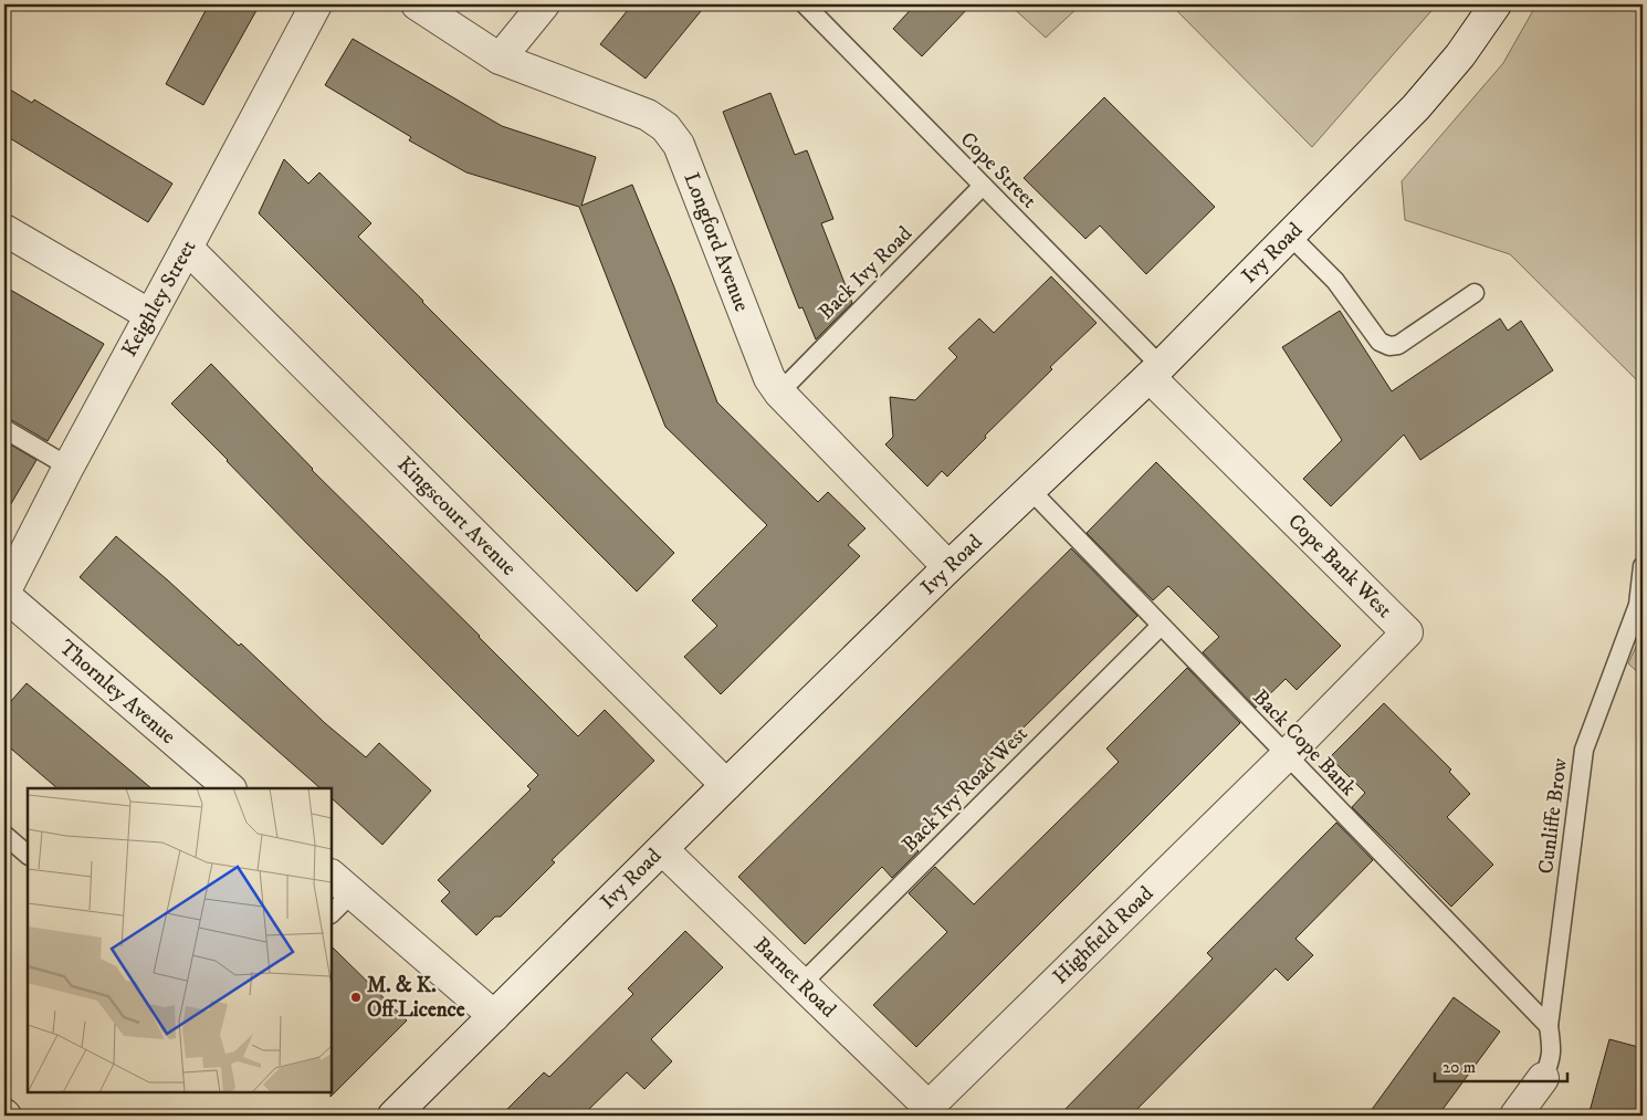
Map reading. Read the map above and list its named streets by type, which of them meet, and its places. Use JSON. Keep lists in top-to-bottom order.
{
  "streets": {
    "street": [
      "Longford Avenue",
      "Ivy Road",
      "Keighley Street",
      "Kingscourt Avenue",
      "Cope Bank West",
      "Thornley Avenue",
      "Highfield Road",
      "Barnet Road"
    ],
    "lane": [
      "Cope Street",
      "Back Ivy Road",
      "Back Cope Bank",
      "Back Ivy Road West",
      "Cunliffe Brow"
    ]
  },
  "crossings": [
    ["Cope Street", "Ivy Road"],
    ["Cope Street", "Back Ivy Road"],
    ["Cope Street", "Cope Bank West"],
    ["Longford Avenue", "Ivy Road"],
    ["Longford Avenue", "Back Ivy Road"],
    ["Ivy Road", "Kingscourt Avenue"],
    ["Ivy Road", "Cope Bank West"],
    ["Ivy Road", "Back Cope Bank"],
    ["Ivy Road", "Barnet Road"],
    ["Keighley Street", "Kingscourt Avenue"],
    ["Keighley Street", "Thornley Avenue"],
    ["Cope Bank West", "Back Cope Bank"],
    ["Cope Bank West", "Highfield Road"],
    ["Back Cope Bank", "Back Ivy Road West"],
    ["Back Cope Bank", "Cunliffe Brow"],
    ["Back Cope Bank", "Highfield Road"],
    ["Back Ivy Road West", "Barnet Road"],
    ["Highfield Road", "Barnet Road"]
  ],
  "places": ["M. & K. Off Licence"],
  "scale_bar": "20 m"
}
